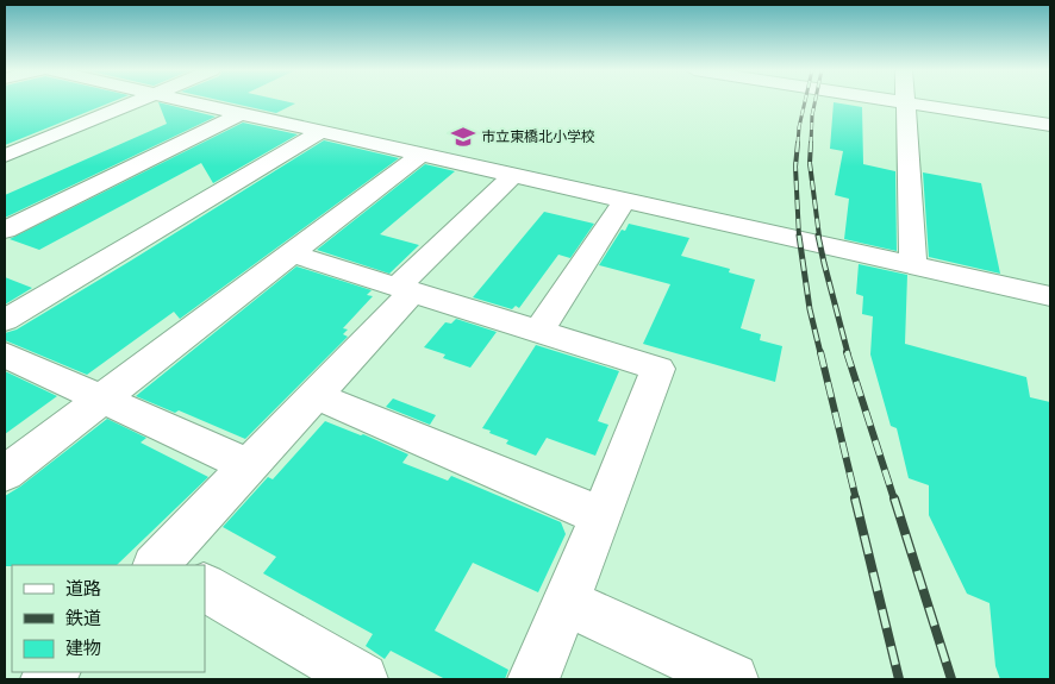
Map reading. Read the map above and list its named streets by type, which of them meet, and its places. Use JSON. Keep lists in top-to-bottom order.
{
  "places": {
    "school or university": ["市立東橋北小学校"]
  },
  "legend": ["道路", "鉄道", "建物"]
}
